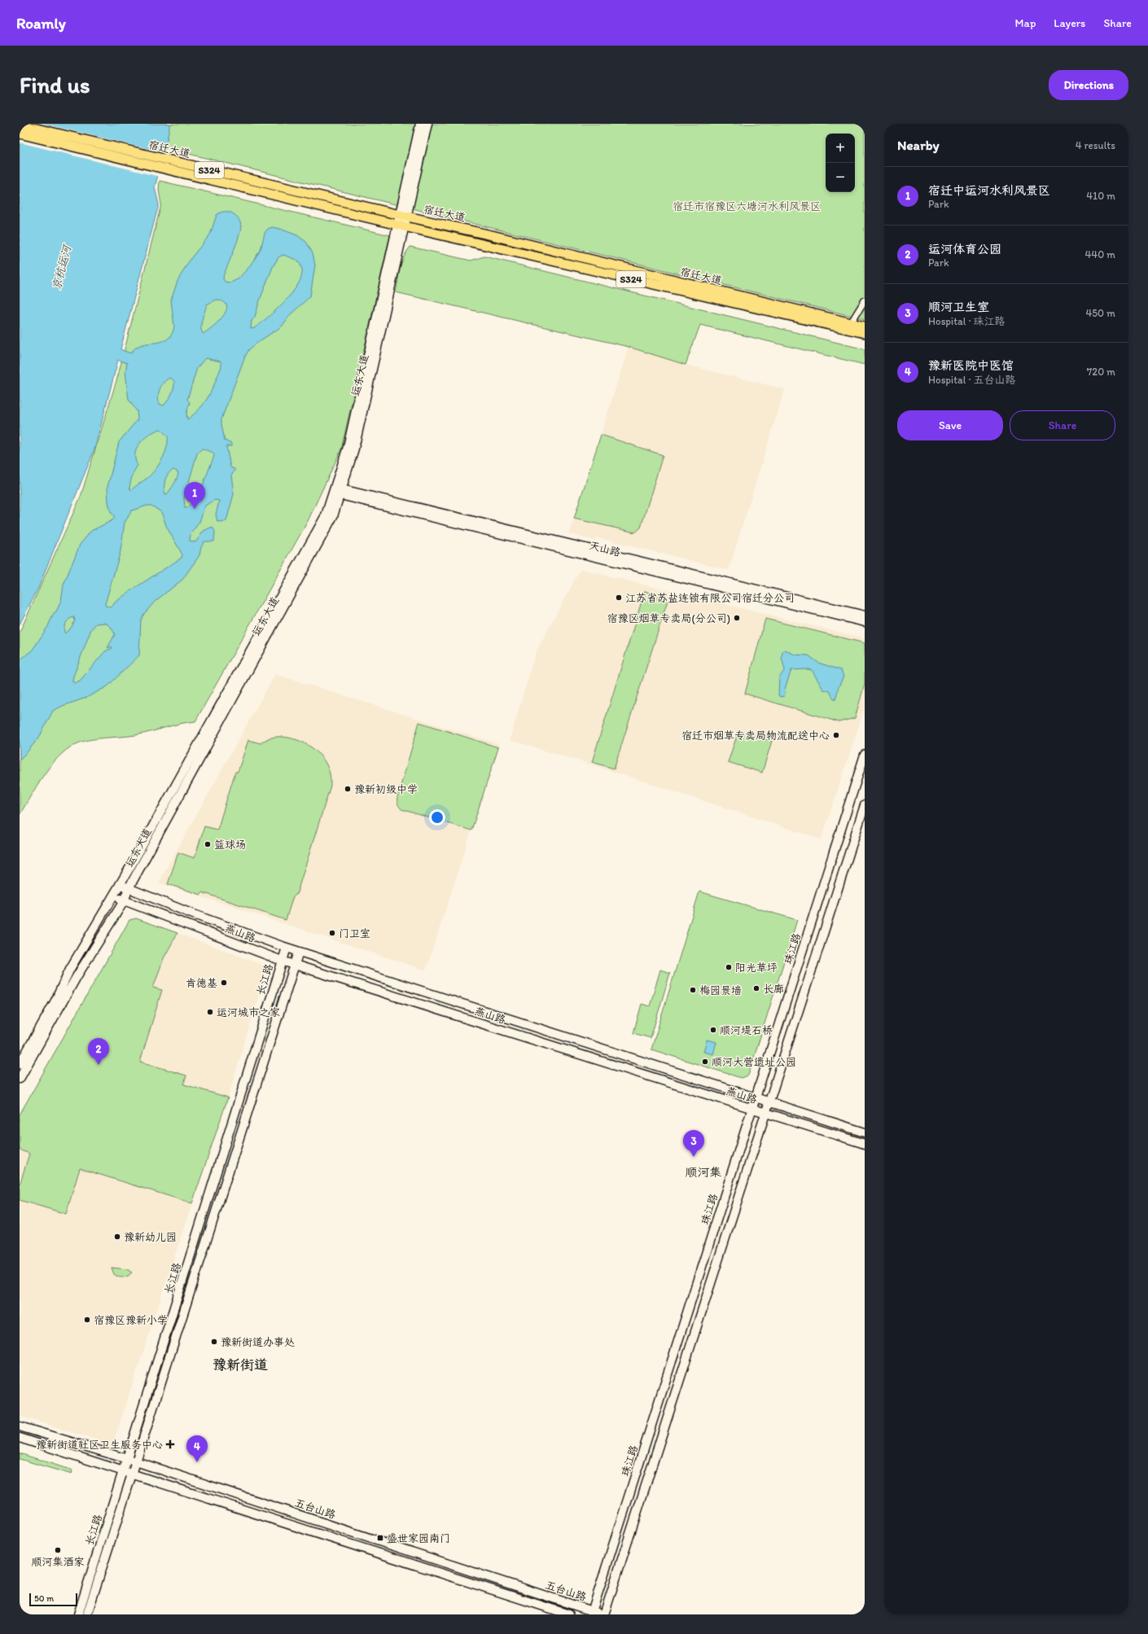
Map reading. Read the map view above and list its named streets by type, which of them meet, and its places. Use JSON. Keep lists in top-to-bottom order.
{
  "streets": {
    "main road": ["宿迁大道", "S324"],
    "street": [
      "运东大道",
      "天山路",
      "燕山路",
      "珠江路",
      "长江路",
      "五台山路"
    ]
  },
  "crossings": [
    ["宿迁大道", "运东大道"],
    ["运东大道", "天山路"],
    ["运东大道", "燕山路"],
    ["燕山路", "珠江路"],
    ["燕山路", "长江路"],
    ["珠江路", "五台山路"],
    ["长江路", "五台山路"]
  ],
  "districts": ["顺河集", "豫新街道"],
  "water": ["京杭运河"],
  "parks": ["宿迁市宿豫区六塘河水利风景区"],
  "places": {
    "other": [
      "江苏省苏盐连锁有限公司宿迁分公司",
      "宿豫区烟草专卖局(分公司)",
      "宿迁市烟草专卖局物流配送中心",
      "豫新初级中学",
      "篮球场",
      "门卫室",
      "阳光草坪",
      "肯德基",
      "长廊",
      "梅园景墙",
      "运河城市之家",
      "顺河堤石桥",
      "顺河大营遗址公园",
      "豫新幼儿园",
      "宿豫区豫新小学",
      "豫新街道办事处",
      "顺河集酒家"
    ],
    "health": ["豫新街道社区卫生服务中心"],
    "transit": ["盛世家园南门"]
  },
  "scale_bar": "50 m",
  "page": {
    "header": "Roamly",
    "nav": ["Map", "Layers", "Share"],
    "buttons": [
      "Directions",
      ["Save", "Share"]
    ],
    "title": "Find us",
    "heading": ["Nearby", "4 results"],
    "map_buttons": ["+", "−"],
    "list": [
      {
        "mark": "1",
        "name": "宿迁中运河水利风景区",
        "note": "Park",
        "value": "410 m"
      },
      {
        "mark": "2",
        "name": "运河体育公园",
        "note": "Park",
        "value": "440 m"
      },
      {
        "mark": "3",
        "name": "顺河卫生室",
        "note": "Hospital · 珠江路",
        "value": "450 m"
      },
      {
        "mark": "4",
        "name": "豫新医院中医馆",
        "note": "Hospital · 五台山路",
        "value": "720 m"
      }
    ],
    "pins": [
      "1",
      "2",
      "3",
      "4"
    ],
    "scale": "50 m"
  }
}
